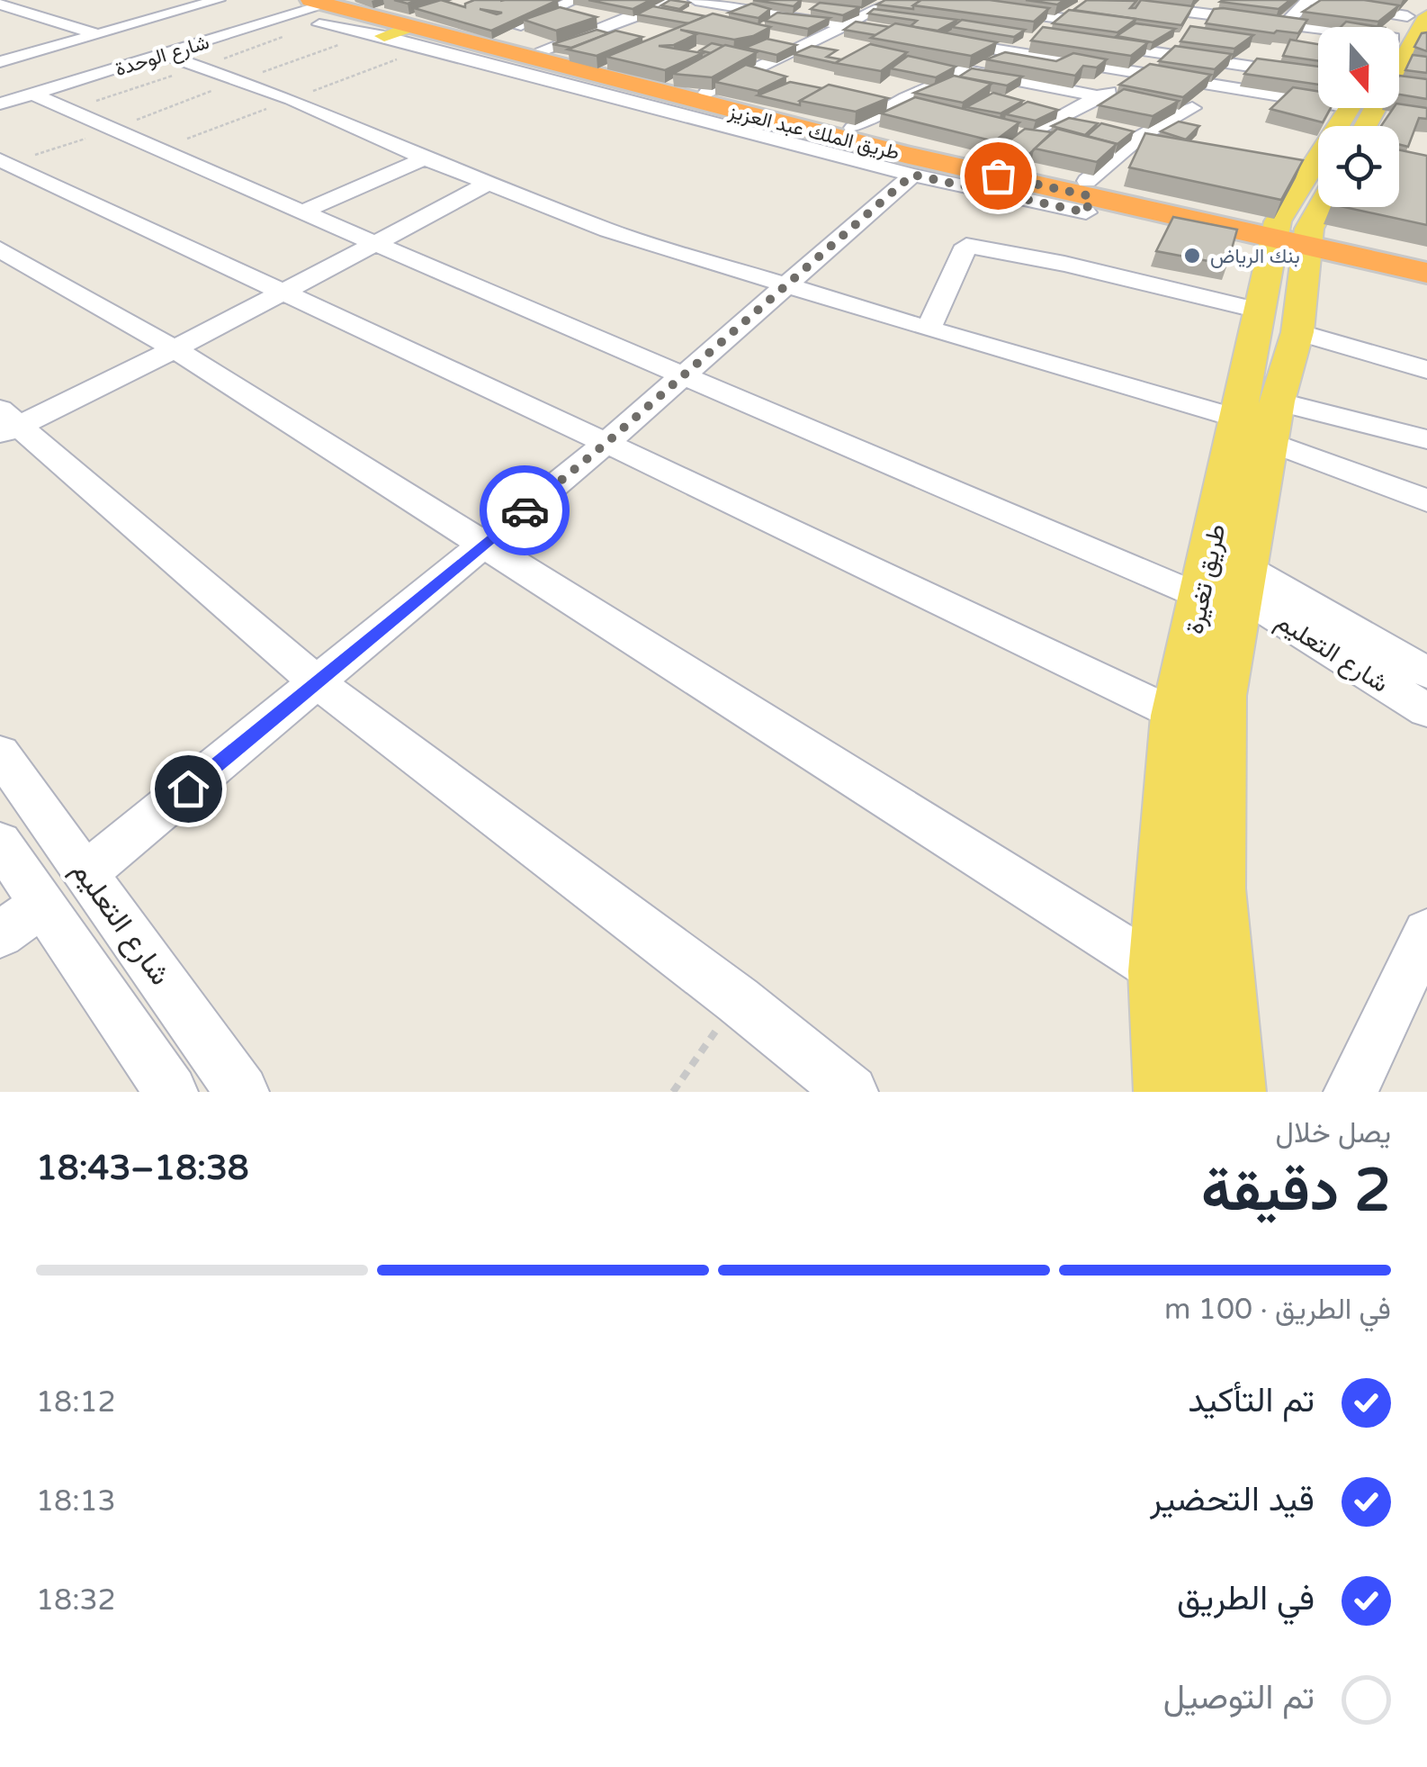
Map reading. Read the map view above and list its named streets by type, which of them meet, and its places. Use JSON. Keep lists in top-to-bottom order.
{
  "streets": {
    "highway": ["طريق الملك عبد العزيز"],
    "main road": ["طريق تغيرة"],
    "street": ["شارع الوحدة", "شارع التعليم"]
  },
  "crossings": [
    ["شارع الوحدة", "طريق الملك عبد العزيز"],
    ["طريق الملك عبد العزيز", "طريق تغيرة"],
    ["طريق تغيرة", "شارع التعليم"]
  ],
  "places": ["بنك الرياض"],
  "north": "bottom",
  "page": {
    "heading": ["2 دقيقة", "يصل خلال", "18:38–18:43"],
    "bar": "في الطريق · 100 m",
    "list": [
      ["تم التأكيد", "18:12"],
      ["قيد التحضير", "18:13"],
      ["في الطريق", "18:32"],
      "تم التوصيل"
    ]
  }
}
